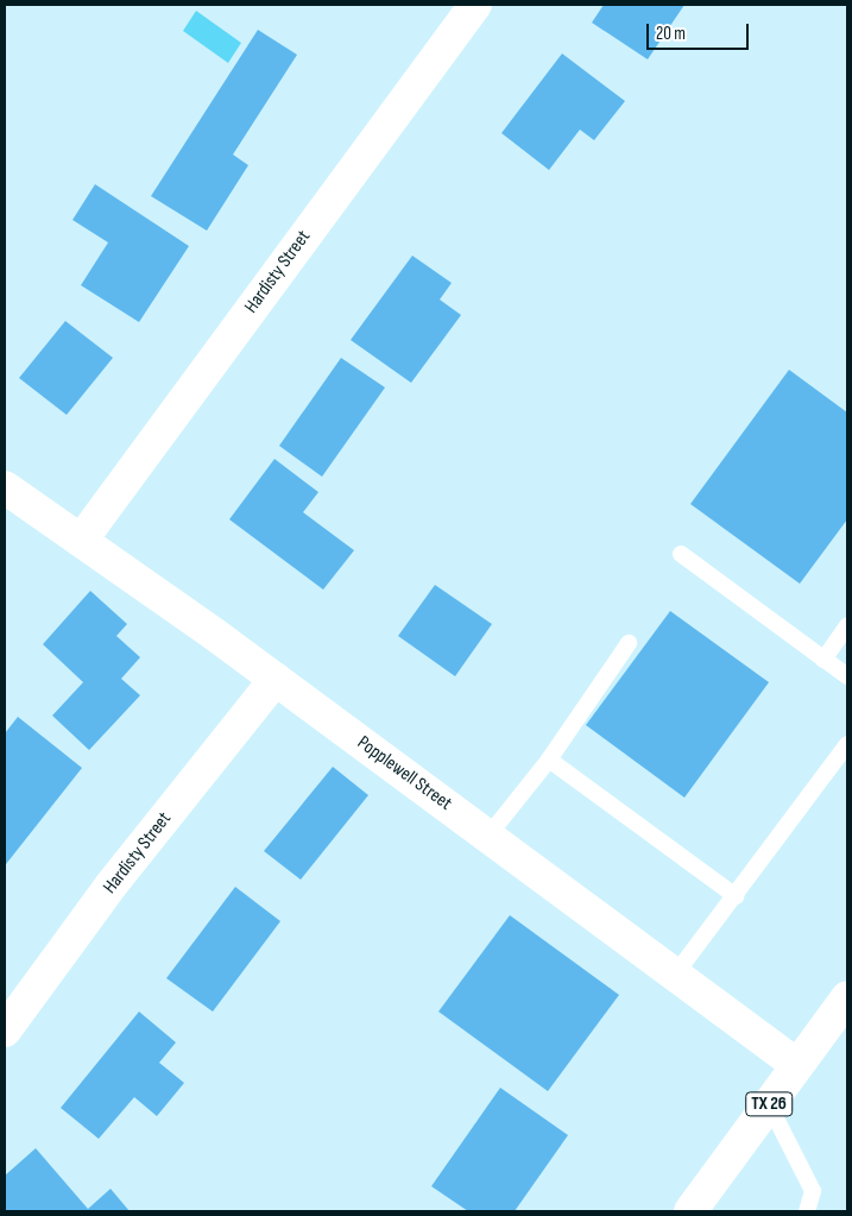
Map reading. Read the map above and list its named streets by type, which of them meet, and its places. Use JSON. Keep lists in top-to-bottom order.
{
  "streets": {
    "street": ["Hardisty Street", "Popplewell Street", "TX 26"]
  },
  "crossings": [
    ["Hardisty Street", "Popplewell Street"],
    ["Popplewell Street", "TX 26"]
  ],
  "scale_bar": "20 m"
}
